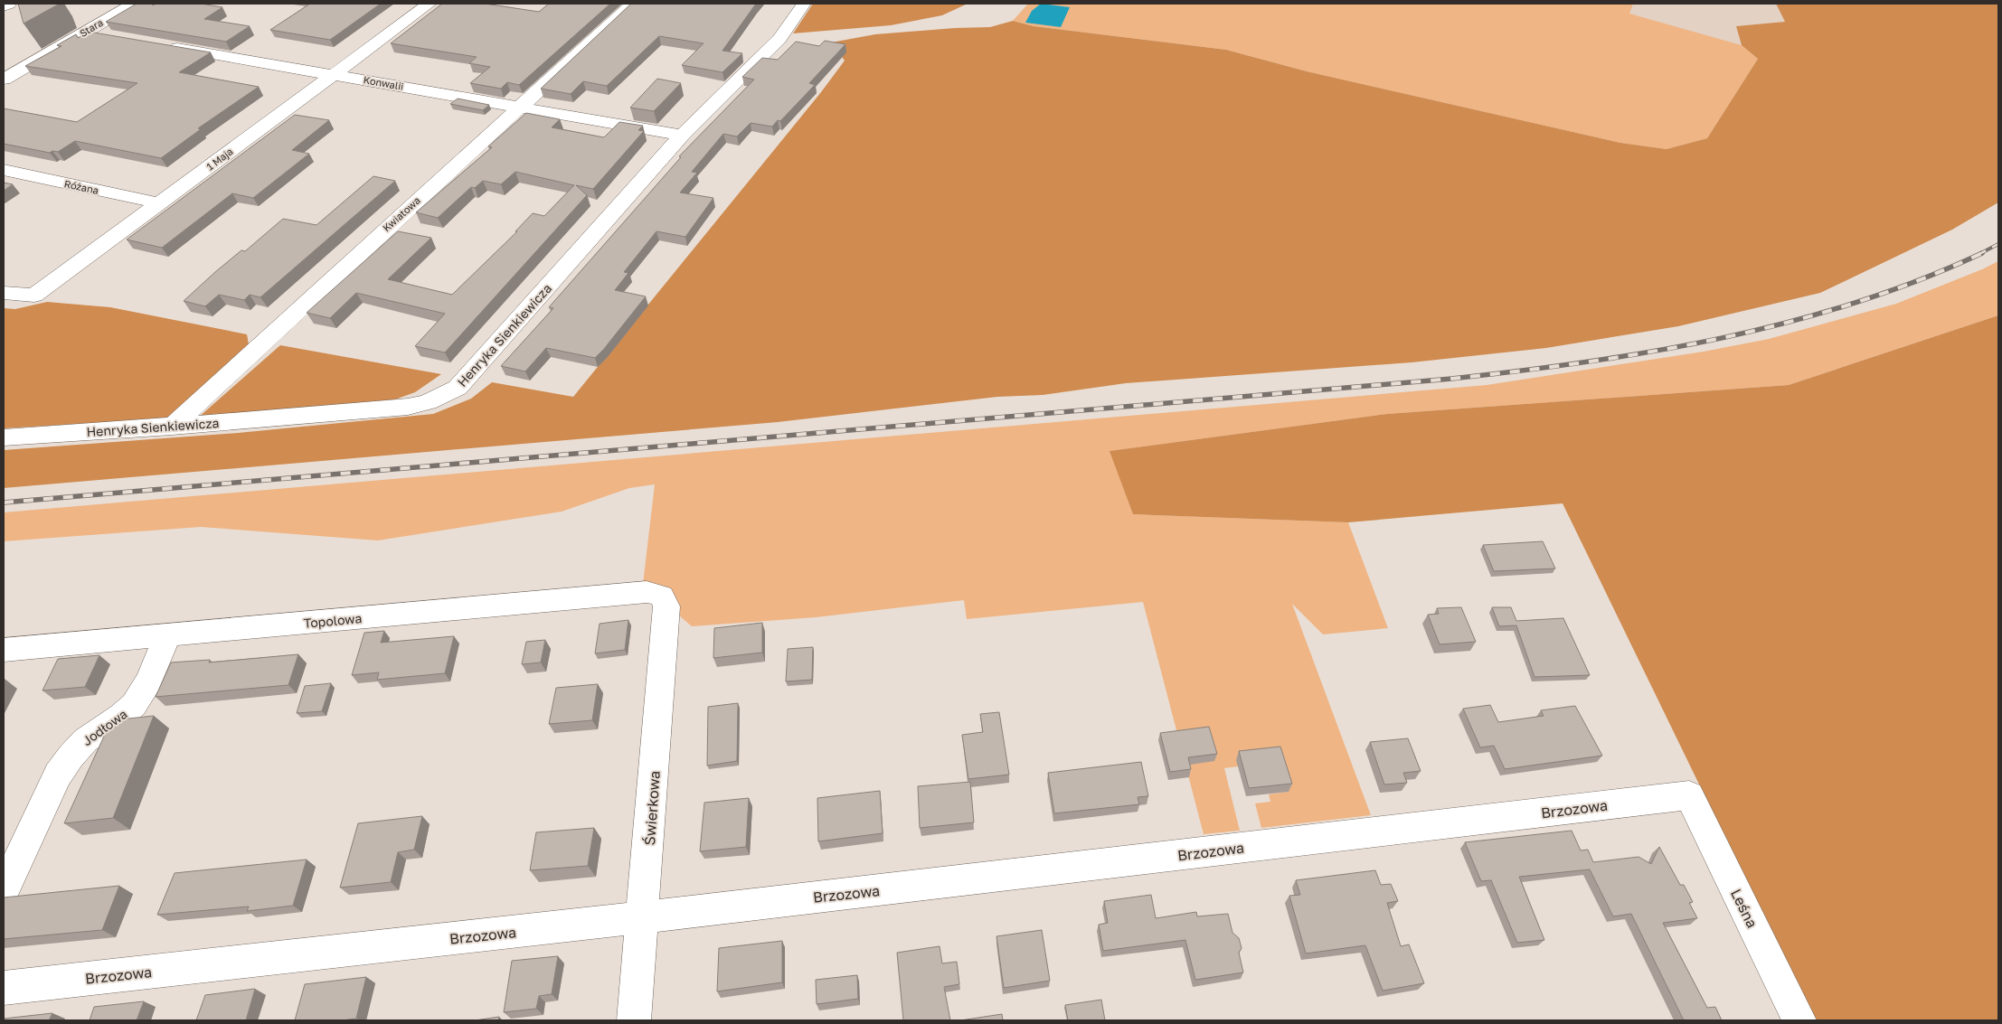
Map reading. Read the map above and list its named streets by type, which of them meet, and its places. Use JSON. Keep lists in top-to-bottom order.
{
  "streets": {
    "street": [
      "Stara",
      "Konwalii",
      "1 Maja",
      "Różana",
      "Kwiatowa",
      "Henryka Sienkiewicza",
      "Topolowa",
      "Jodłowa",
      "Świerkowa",
      "Brzozowa",
      "Leśna"
    ]
  },
  "crossings": [
    ["Konwalii", "1 Maja"],
    ["Konwalii", "Kwiatowa"],
    ["Konwalii", "Henryka Sienkiewicza"],
    ["1 Maja", "Różana"],
    ["Kwiatowa", "Henryka Sienkiewicza"],
    ["Topolowa", "Jodłowa"],
    ["Topolowa", "Świerkowa"],
    ["Świerkowa", "Brzozowa"],
    ["Brzozowa", "Leśna"]
  ]
}
